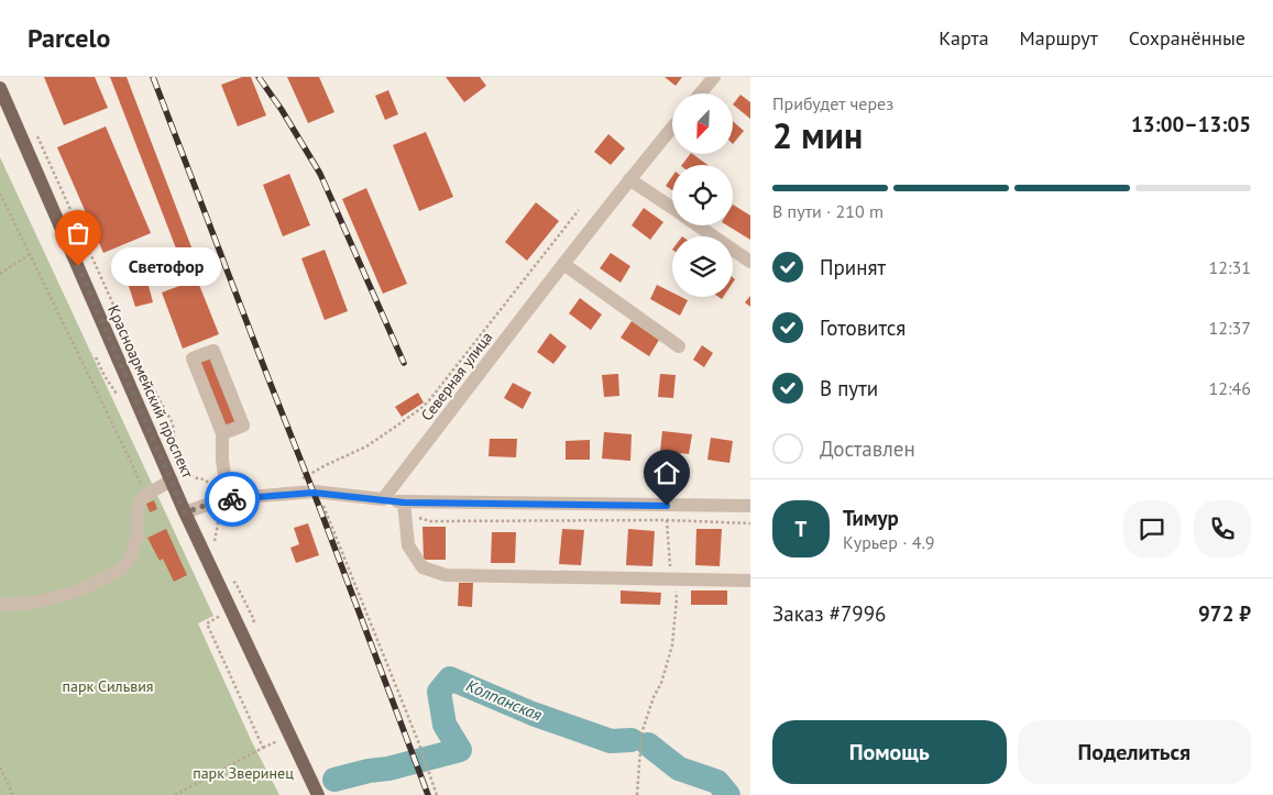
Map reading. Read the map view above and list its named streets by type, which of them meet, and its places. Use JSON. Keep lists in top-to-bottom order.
{
  "streets": {
    "main road": ["Красноармейский проспект"],
    "street": ["Северная улица"]
  },
  "water": ["Колпанская"],
  "parks": ["парк Сильвия", "парк Зверинец"],
  "places": ["Светофор"],
  "north": "bottom left",
  "page": {
    "header": "Parcelo",
    "nav": ["Карта", "Маршрут", "Сохранённые"],
    "heading": ["2 мин", "Прибудет через", "13:00–13:05"],
    "panel": [
      "Тимур",
      "Курьер · 4.9",
      "Заказ #7996",
      "972 ₽"
    ],
    "bar": "В пути · 210 m",
    "list": [
      ["Принят", "12:31"],
      ["Готовится", "12:37"],
      ["В пути", "12:46"],
      "Доставлен"
    ],
    "bubble": "Светофор",
    "round": "Т",
    "buttons": ["Помощь", "Поделиться"]
  }
}
